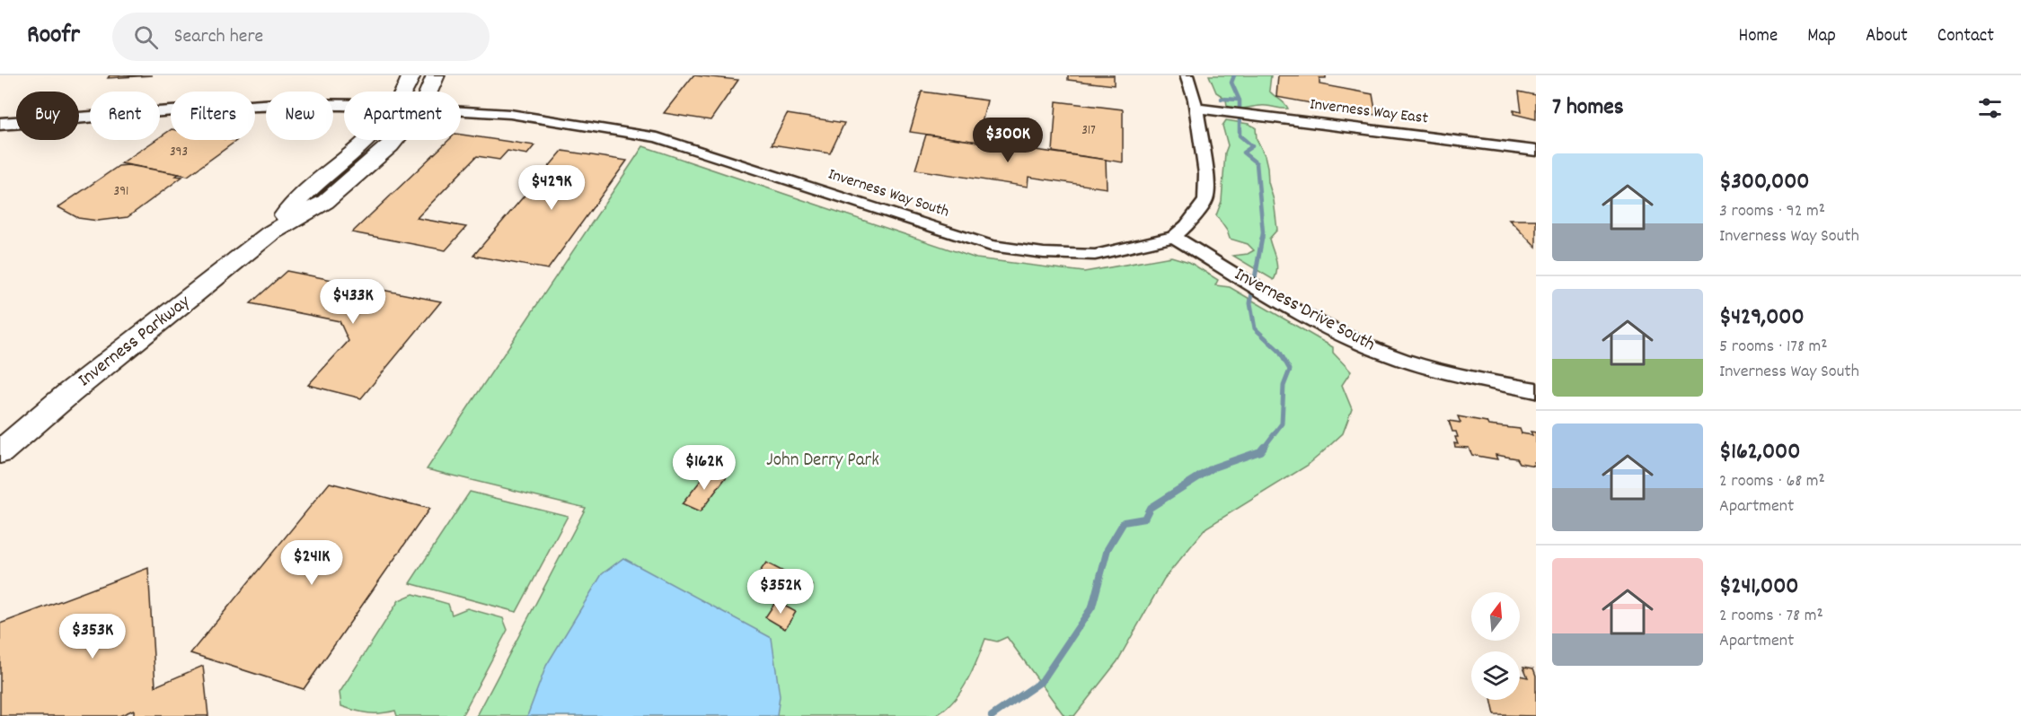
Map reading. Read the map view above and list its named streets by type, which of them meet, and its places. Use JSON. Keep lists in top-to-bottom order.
{
  "streets": {
    "main road": ["Inverness Parkway"],
    "street": ["Inverness Way East", "Inverness Way South", "Inverness Drive South"]
  },
  "crossings": [
    ["Inverness Way South", "Inverness Drive South"]
  ],
  "parks": ["John Derry Park"],
  "house_numbers": ["317", "393", "391"],
  "north": "top",
  "page": {
    "header": "Roofr",
    "search": "Search here",
    "nav": [
      "Home",
      "Map",
      "About",
      "Contact"
    ],
    "heading": "7 homes",
    "chip": [
      "Buy",
      "Rent",
      "Filters",
      "New",
      "Apartment"
    ],
    "price": [
      "$300K",
      "$429K",
      "$433K",
      "$162K",
      "$241K",
      "$352K",
      "$353K"
    ],
    "list": [
      {
        "name": "$300,000",
        "note": "3 rooms · 92 m² · Inverness Way South"
      },
      {
        "name": "$429,000",
        "note": "5 rooms · 178 m² · Inverness Way South"
      },
      {
        "name": "$162,000",
        "note": "2 rooms · 68 m² · Apartment"
      },
      {
        "name": "$241,000",
        "note": "2 rooms · 78 m² · Apartment"
      }
    ]
  }
}
